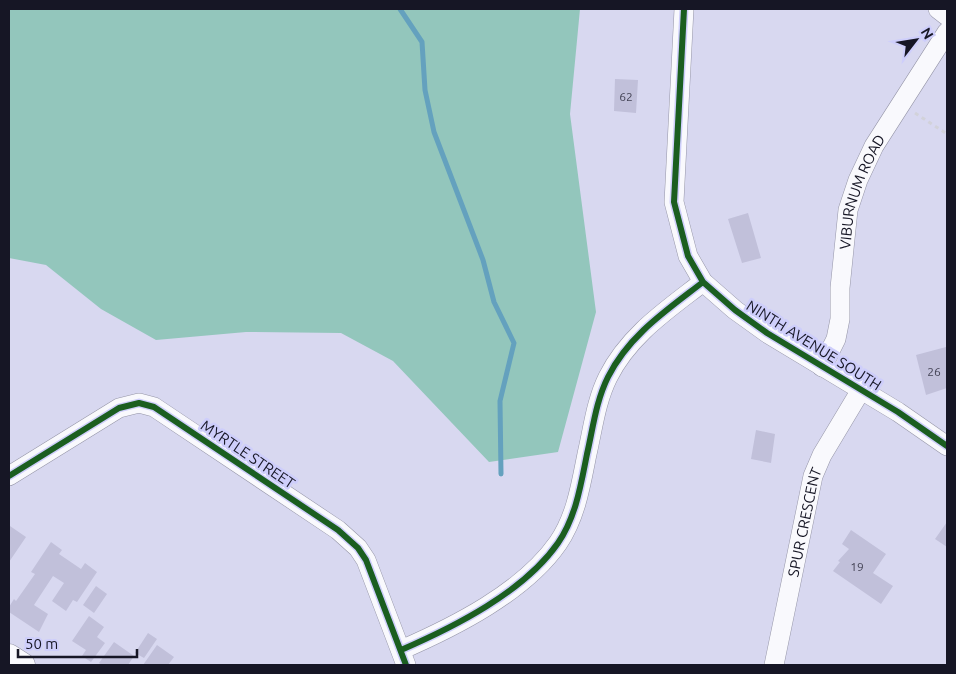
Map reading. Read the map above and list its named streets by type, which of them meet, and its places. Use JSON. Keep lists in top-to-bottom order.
{
  "streets": {
    "street": [
      "VIBURNUM ROAD",
      "NINTH AVENUE SOUTH",
      "MYRTLE STREET",
      "SPUR CRESCENT"
    ]
  },
  "crossings": [
    ["VIBURNUM ROAD", "NINTH AVENUE SOUTH"],
    ["NINTH AVENUE SOUTH", "SPUR CRESCENT"]
  ],
  "house_numbers": ["62", "26", "19"],
  "scale_bar": "50 m",
  "north": "top right"
}
